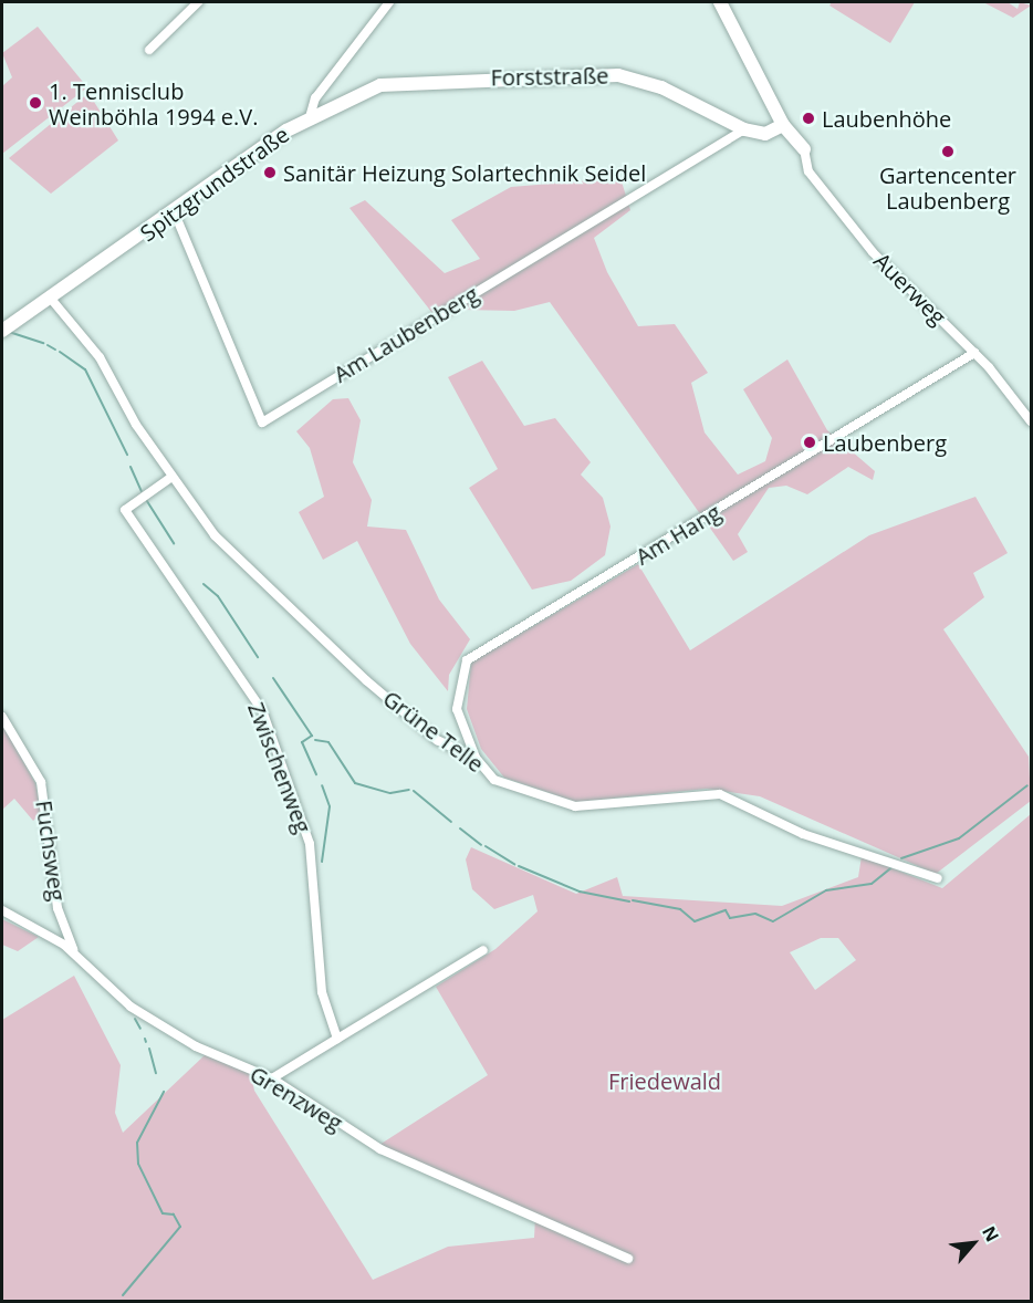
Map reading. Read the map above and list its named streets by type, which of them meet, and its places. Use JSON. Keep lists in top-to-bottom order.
{
  "streets": {
    "street": [
      "Forststraße",
      "Spitzgrundstraße",
      "Auerweg",
      "Am Laubenberg",
      "Am Hang",
      "Grüne Telle",
      "Zwischenweg",
      "Fuchsweg",
      "Grenzweg"
    ]
  },
  "crossings": [
    ["Forststraße", "Spitzgrundstraße"],
    ["Forststraße", "Am Laubenberg"],
    ["Spitzgrundstraße", "Am Laubenberg"],
    ["Spitzgrundstraße", "Grüne Telle"],
    ["Auerweg", "Am Hang"],
    ["Am Hang", "Grüne Telle"],
    ["Grüne Telle", "Zwischenweg"],
    ["Fuchsweg", "Grenzweg"]
  ],
  "parks": ["Friedewald"],
  "places": [
    "1. Tennisclub Weinböhla 1994 e.V.",
    "Laubenhöhe",
    "Gartencenter Laubenberg",
    "Sanitär Heizung Solartechnik Seidel",
    "Laubenberg"
  ],
  "north": "top right"
}
